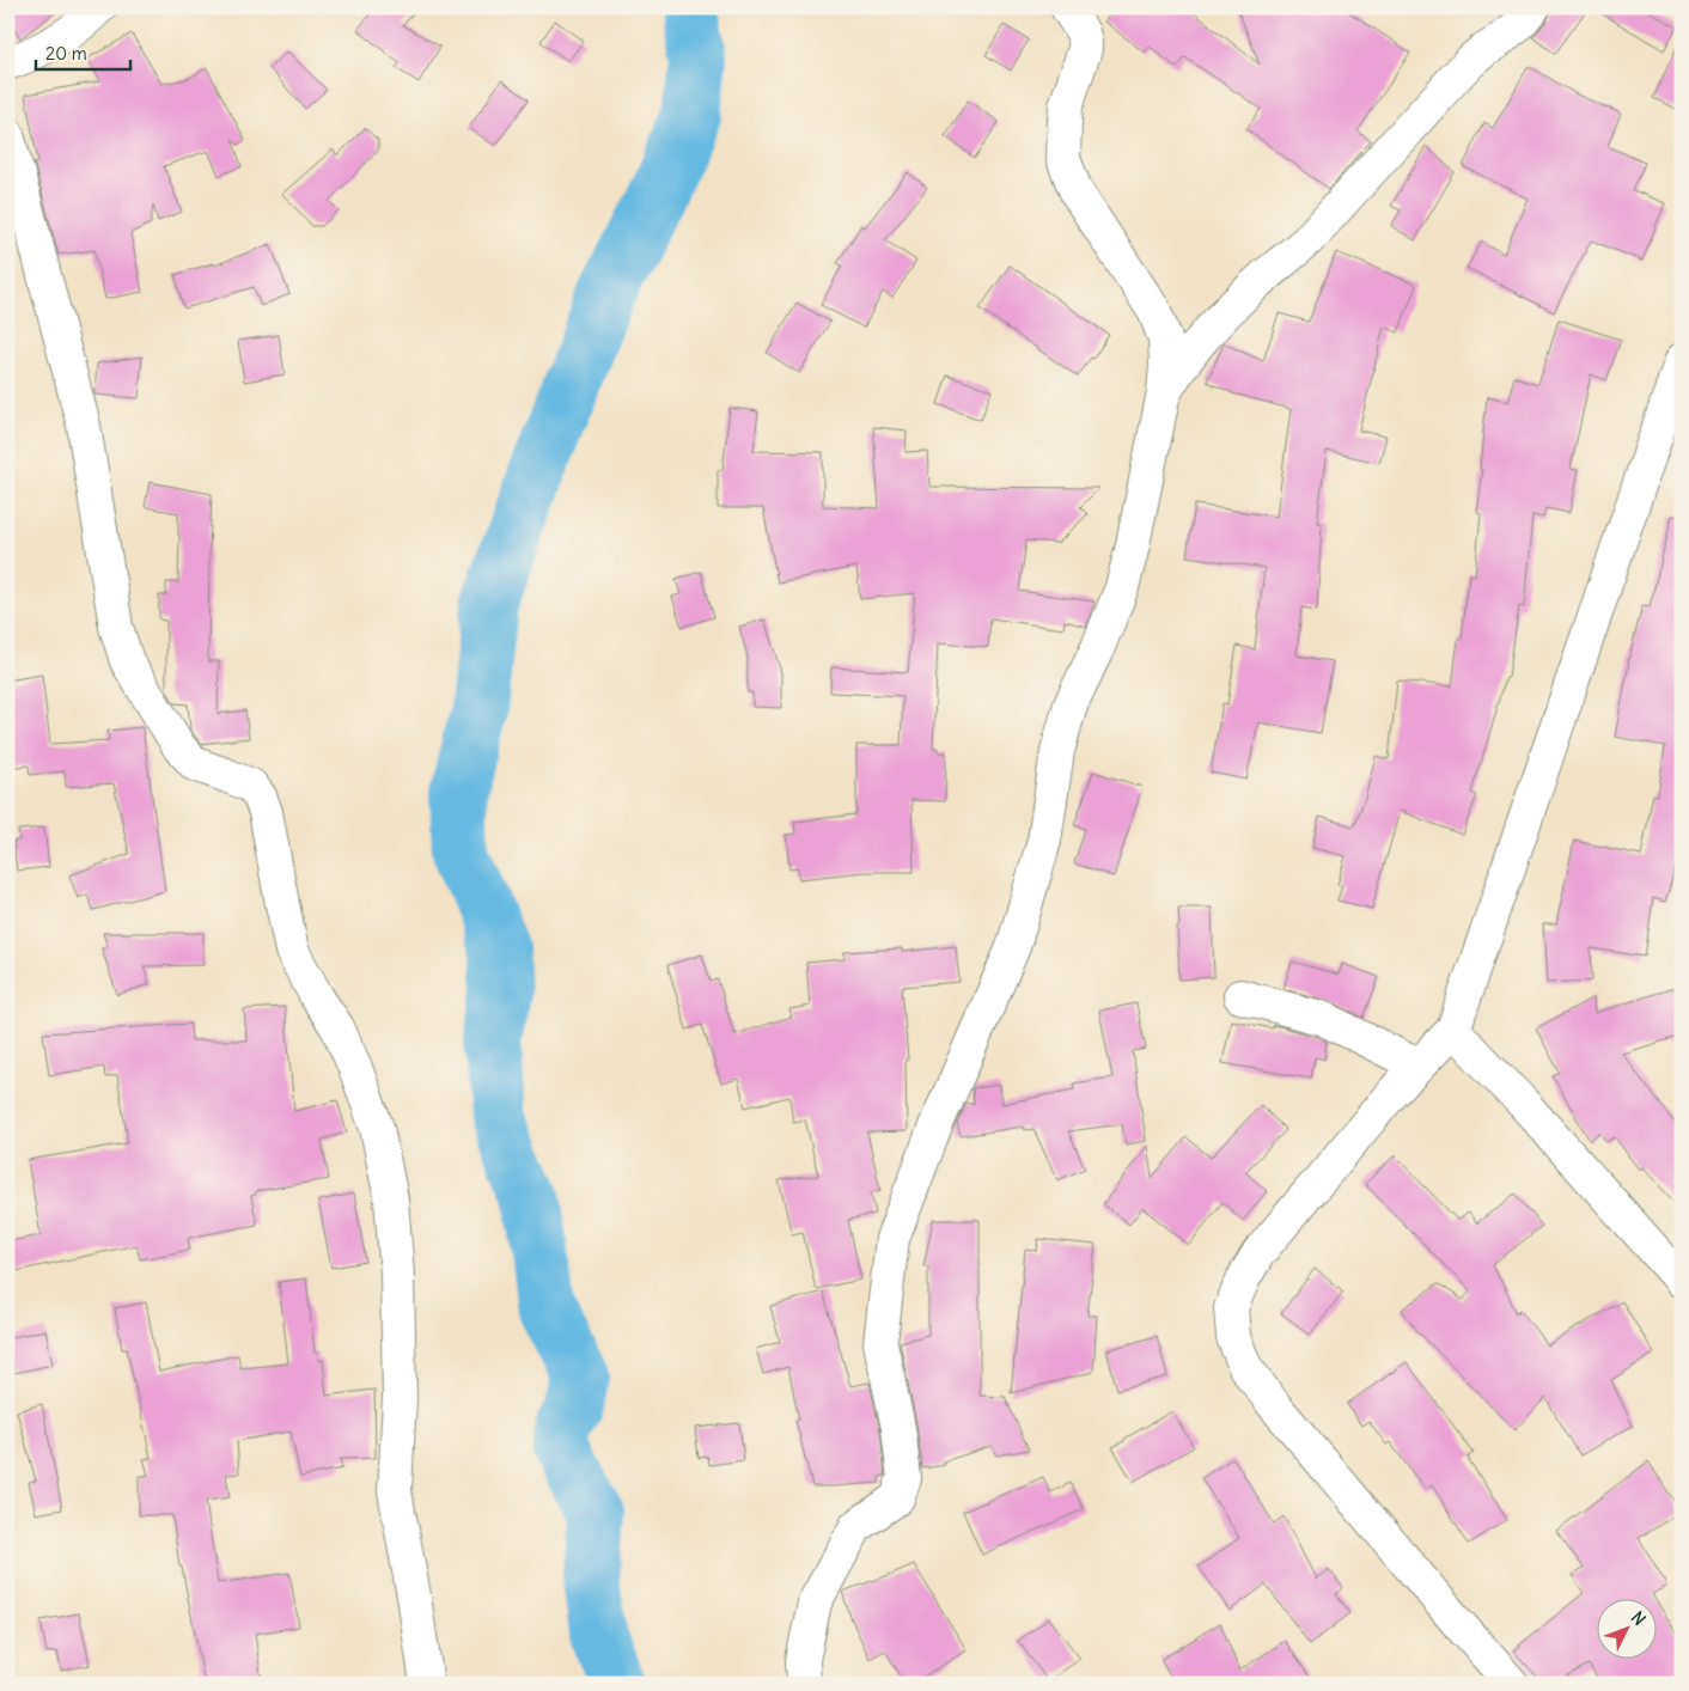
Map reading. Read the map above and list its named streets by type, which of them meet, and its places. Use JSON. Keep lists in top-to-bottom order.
{
  "scale_bar": "20 m",
  "north": "top right"
}
